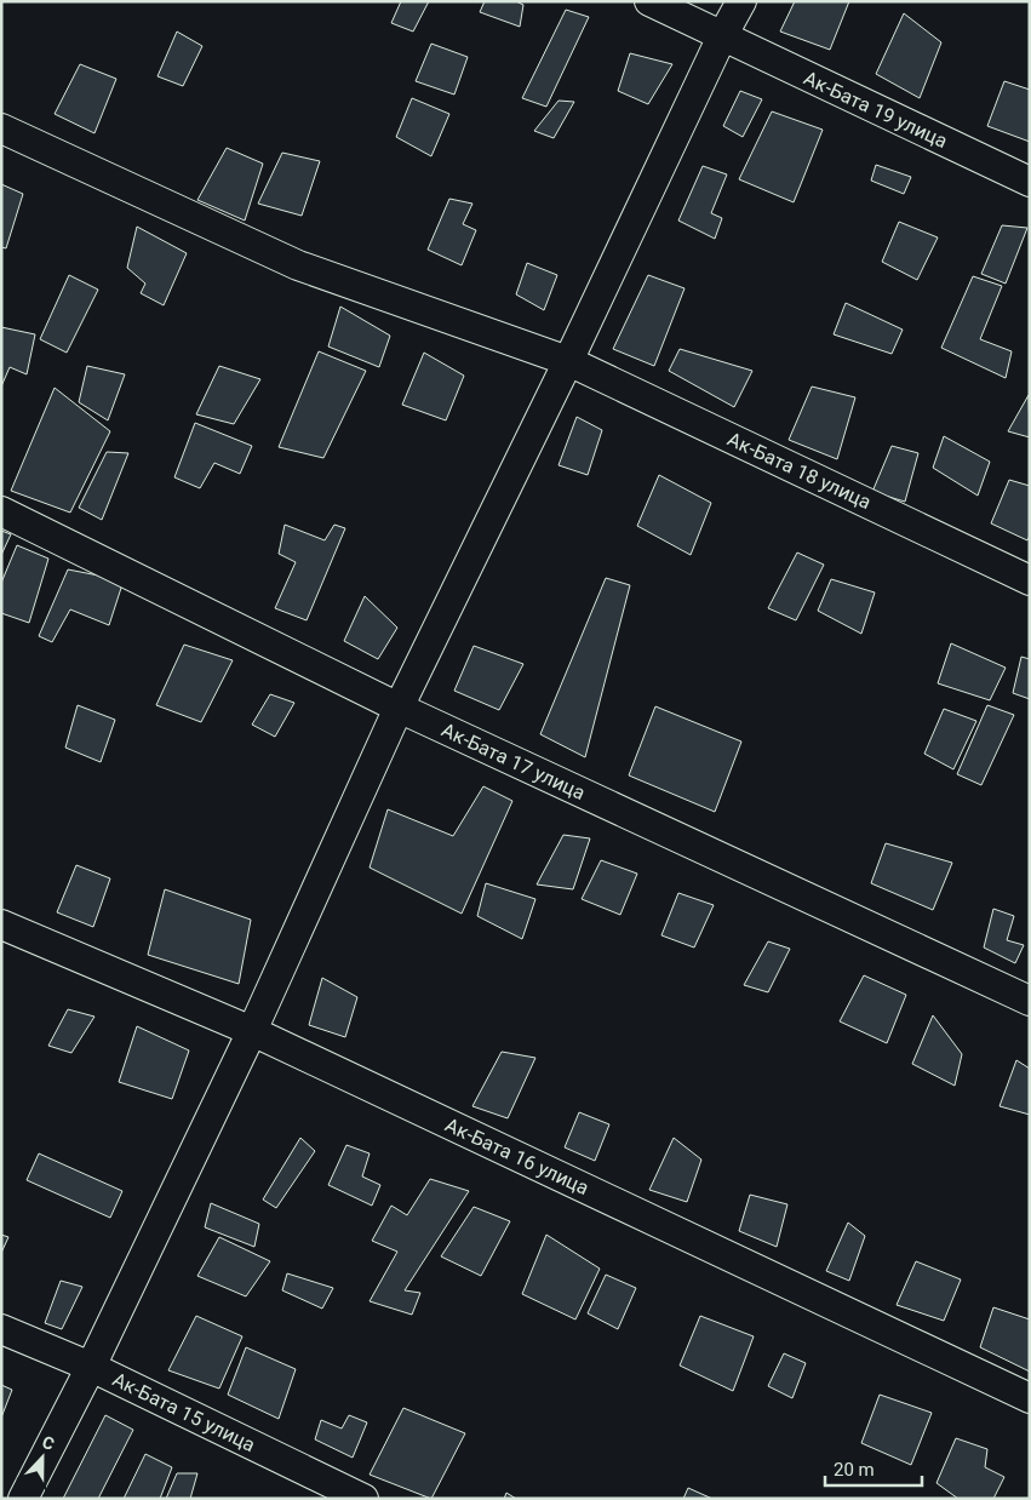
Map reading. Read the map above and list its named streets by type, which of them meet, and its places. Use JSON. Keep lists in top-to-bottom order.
{
  "streets": {
    "street": [
      "Ак-Бата 19 улица",
      "Ак-Бата 18 улица",
      "Ак-Бата 17 улица",
      "Ак-Бата 16 улица",
      "Ак-Бата 15 улица"
    ]
  },
  "scale_bar": "20 m",
  "north": "top"
}
